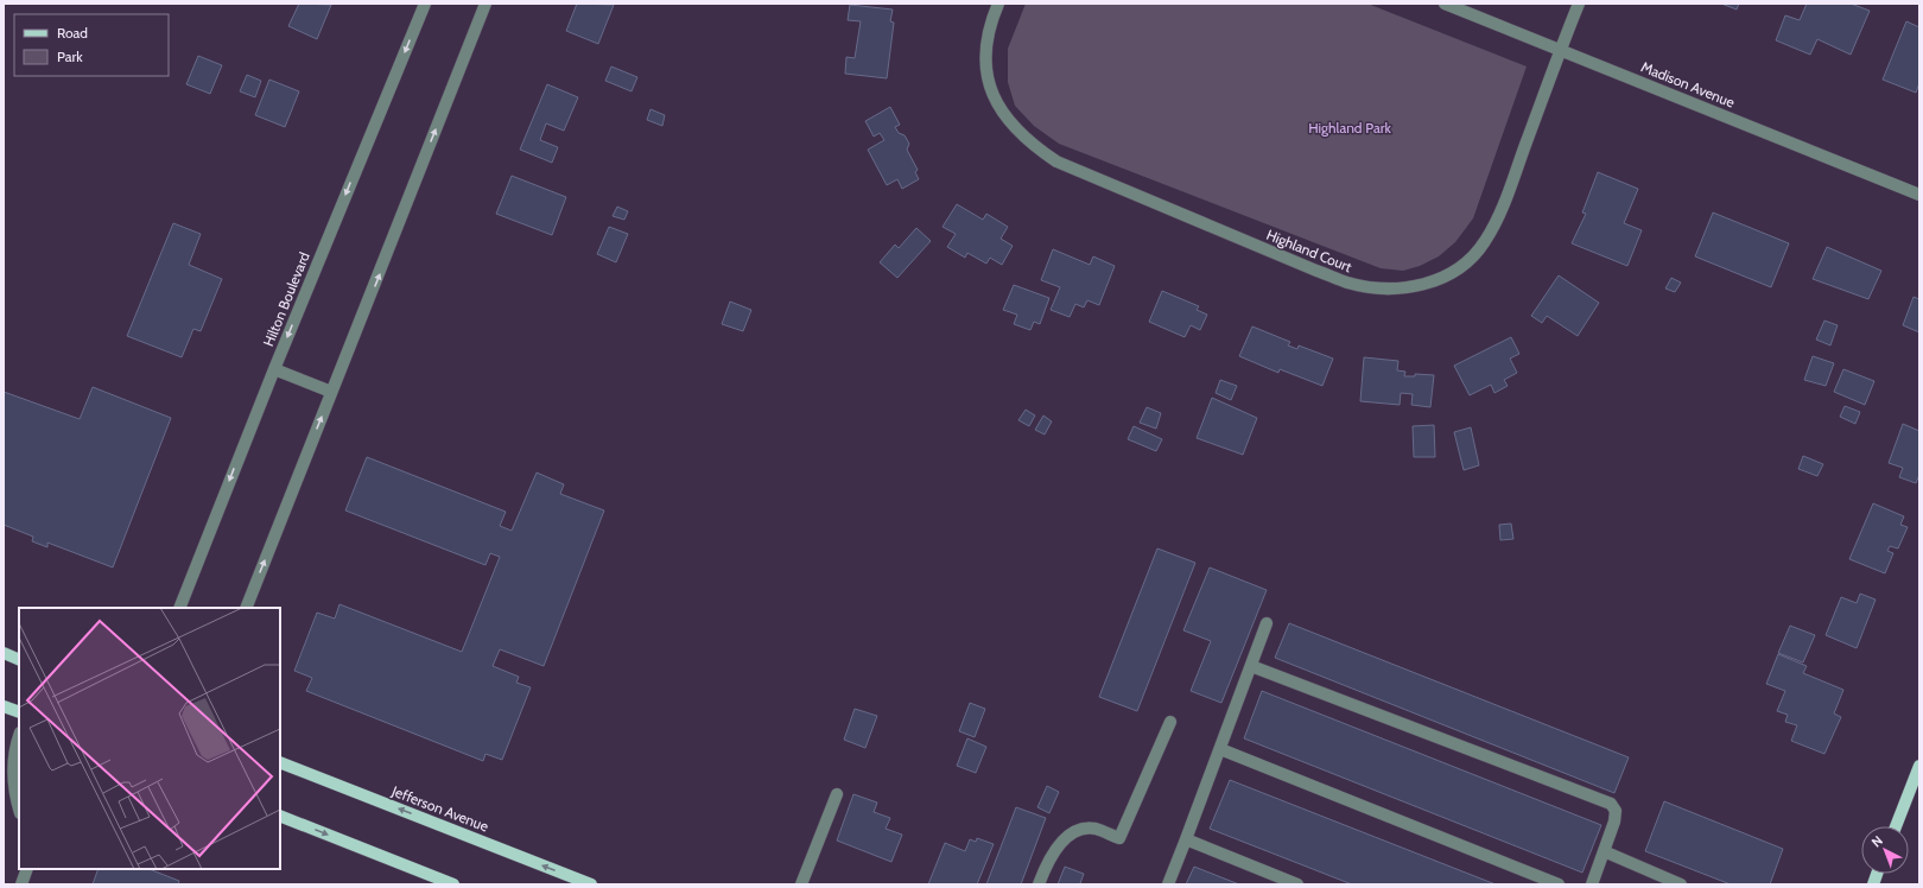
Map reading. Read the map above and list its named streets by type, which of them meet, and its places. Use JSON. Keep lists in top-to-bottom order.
{
  "streets": {
    "main road": ["Jefferson Avenue"],
    "street": ["Madison Avenue", "Highland Court", "Hilton Boulevard"]
  },
  "crossings": [
    ["Madison Avenue", "Highland Court"]
  ],
  "parks": ["Highland Park"],
  "legend": ["Road", "Park"],
  "north": "top left"
}
